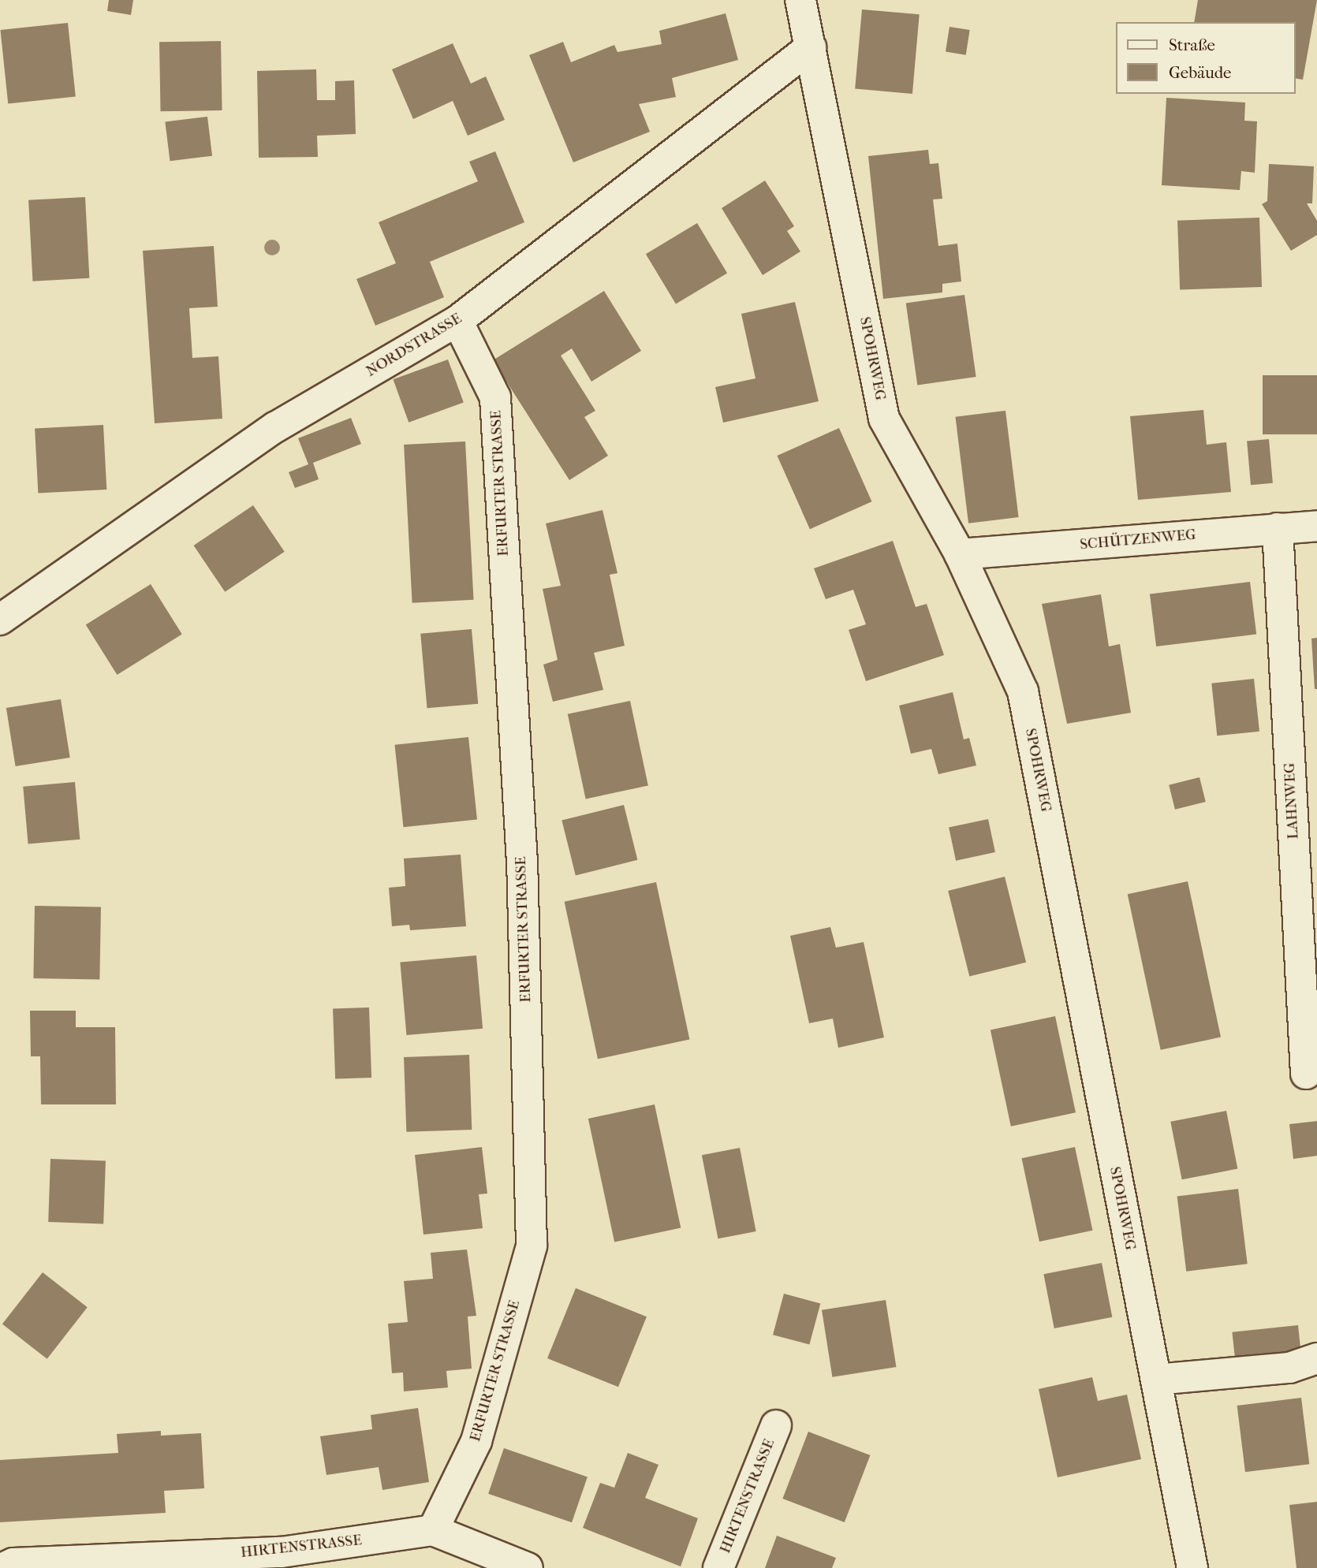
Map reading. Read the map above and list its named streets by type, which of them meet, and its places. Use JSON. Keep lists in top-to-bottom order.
{
  "streets": {
    "street": [
      "NORDSTRASSE",
      "SPOHRWEG",
      "ERFURTER STRASSE",
      "SCHÜTZENWEG",
      "LAHNWEG",
      "HIRTENSTRASSE"
    ]
  },
  "crossings": [
    ["NORDSTRASSE", "SPOHRWEG"],
    ["NORDSTRASSE", "ERFURTER STRASSE"],
    ["SPOHRWEG", "SCHÜTZENWEG"],
    ["ERFURTER STRASSE", "HIRTENSTRASSE"],
    ["SCHÜTZENWEG", "LAHNWEG"]
  ],
  "legend": ["Straße", "Gebäude"]
}
